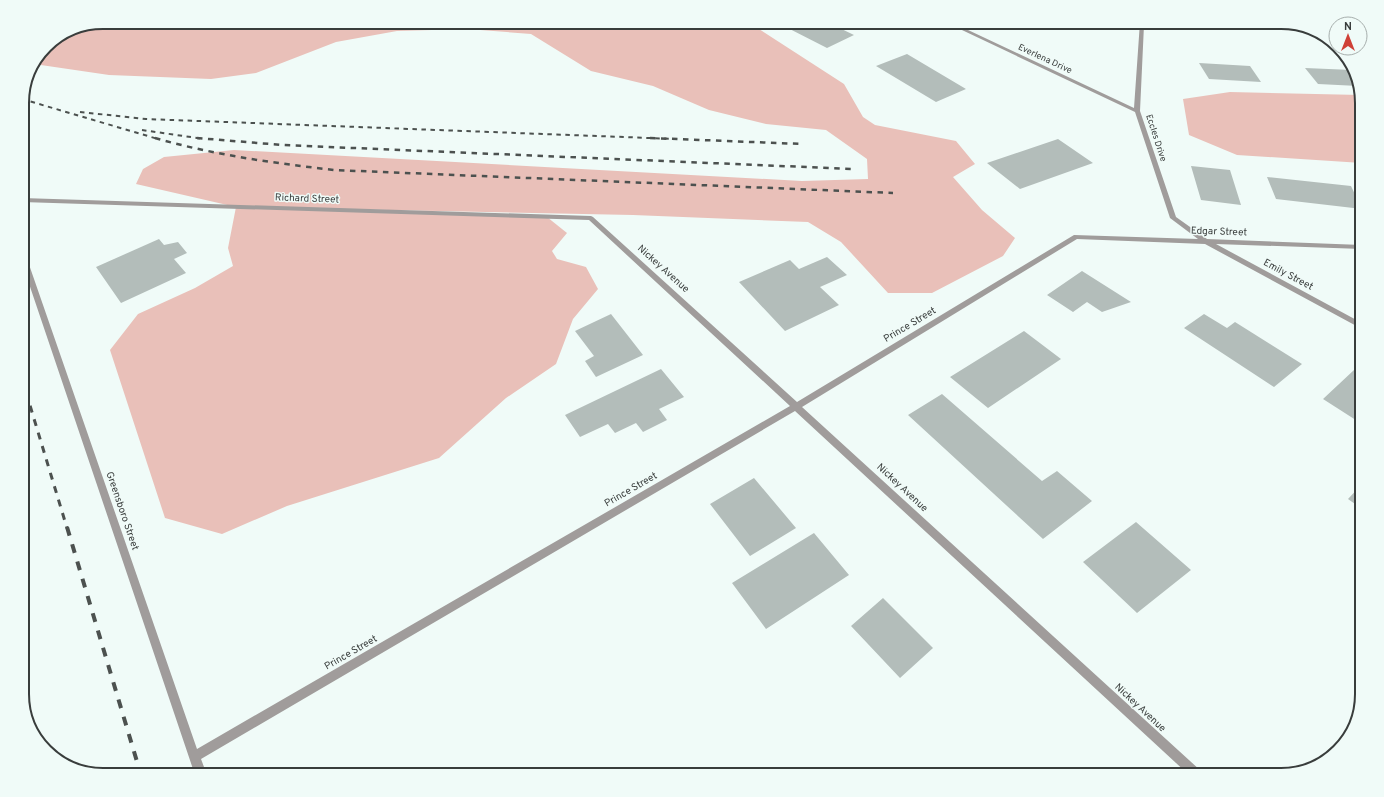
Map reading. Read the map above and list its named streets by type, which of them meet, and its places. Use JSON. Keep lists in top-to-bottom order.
{
  "streets": {
    "street": [
      "Everlena Drive",
      "Eccles Drive",
      "Richard Street",
      "Edgar Street",
      "Nickey Avenue",
      "Emily Street",
      "Prince Street",
      "Greensboro Street"
    ]
  },
  "crossings": [
    ["Everlena Drive", "Eccles Drive"],
    ["Eccles Drive", "Edgar Street"],
    ["Eccles Drive", "Emily Street"],
    ["Richard Street", "Nickey Avenue"],
    ["Edgar Street", "Emily Street"],
    ["Edgar Street", "Prince Street"],
    ["Nickey Avenue", "Prince Street"],
    ["Prince Street", "Greensboro Street"]
  ],
  "north": "top"
}
